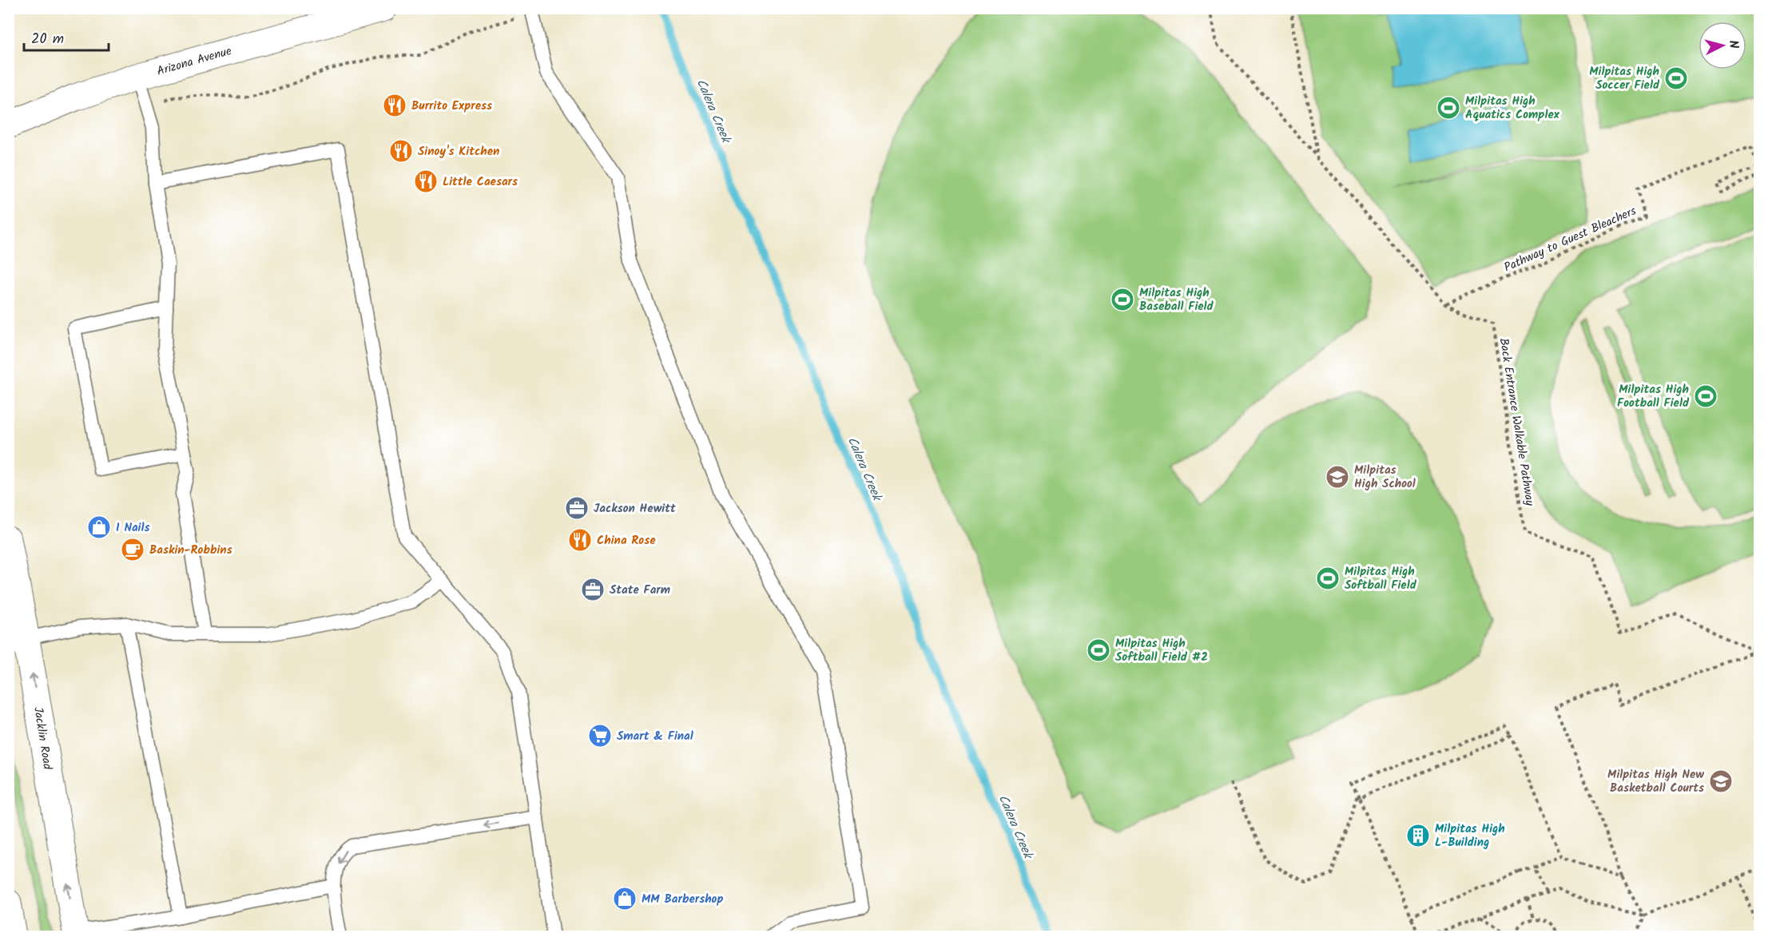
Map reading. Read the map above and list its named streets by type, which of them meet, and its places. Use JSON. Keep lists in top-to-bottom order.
{
  "streets": {
    "main road": ["Arizona Avenue", "Jacklin Road"],
    "path": ["Pathway to Guest Bleachers", "Back Entrance Walkable Pathway"]
  },
  "crossings": [
    ["Pathway to Guest Bleachers", "Back Entrance Walkable Pathway"]
  ],
  "one_way": ["Jacklin Road"],
  "water": ["Calera Creek"],
  "places": {
    "sports": [
      "Milpitas High Soccer Field",
      "Milpitas High Aquatics Complex",
      "Milpitas High Baseball Field",
      "Milpitas High Football Field",
      "Milpitas High Softball Field",
      "Milpitas High Softball Field #2"
    ],
    "restaurant": [
      "Burrito Express",
      "Sinoy's Kitchen",
      "Little Caesars",
      "China Rose"
    ],
    "school or university": ["Milpitas High School", "Milpitas High New Basketball Courts"],
    "office": ["Jackson Hewitt", "State Farm"],
    "shop": ["I Nails", "MM Barbershop"],
    "cafe": ["Baskin-Robbins"],
    "supermarket": ["Smart & Final"],
    "building": ["Milpitas High L-Building"]
  },
  "scale_bar": "20 m",
  "north": "right"
}
